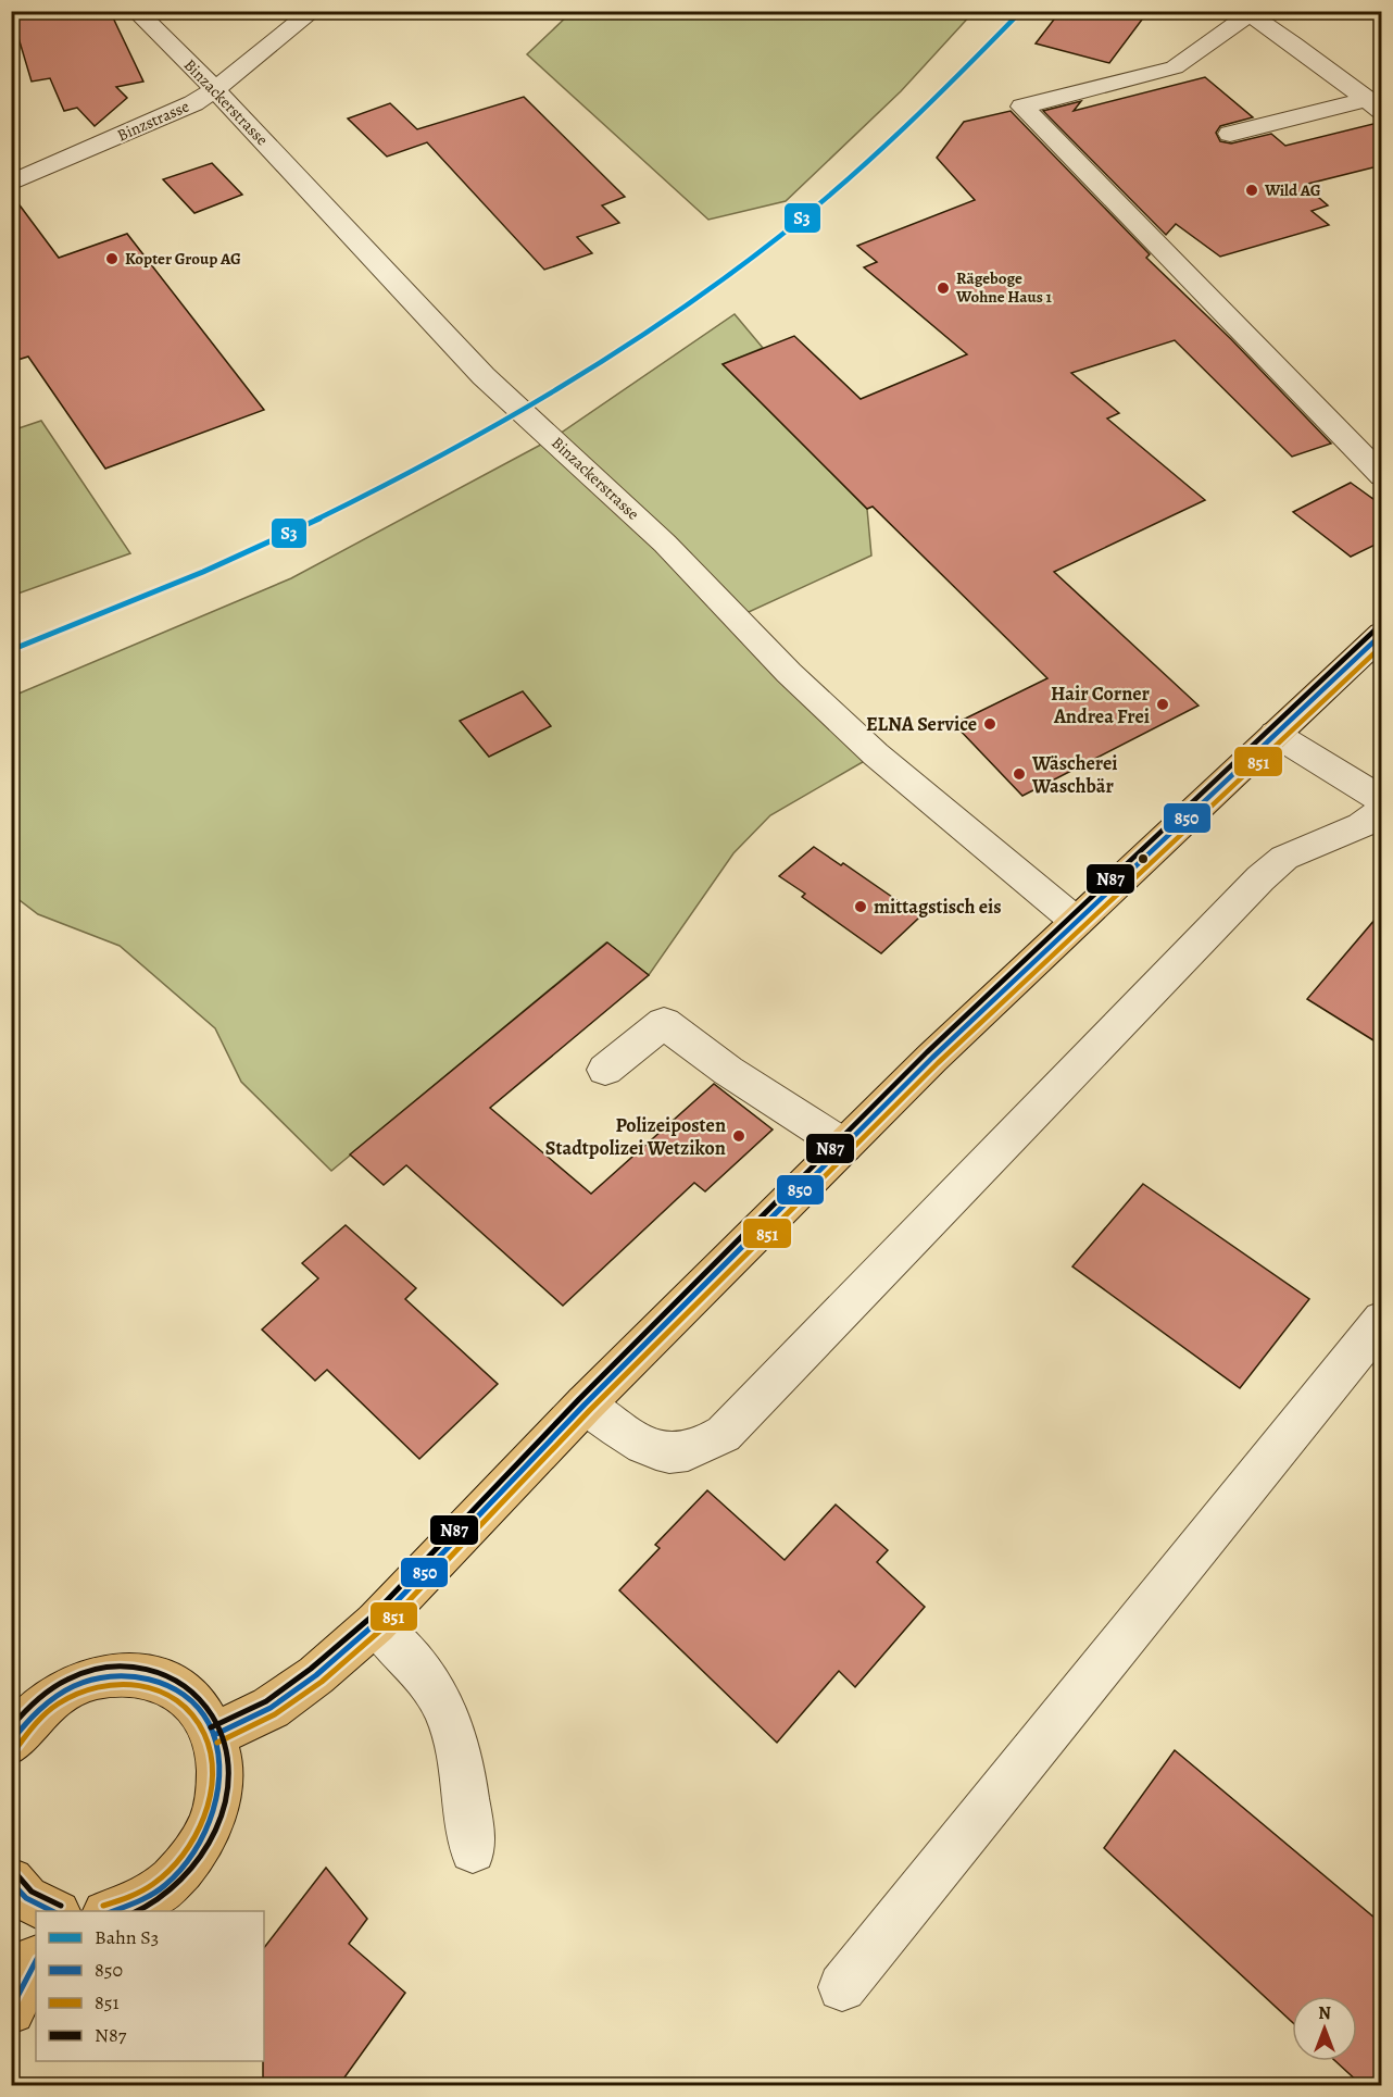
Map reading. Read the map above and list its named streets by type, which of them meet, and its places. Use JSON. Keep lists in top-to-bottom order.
{
  "streets": {
    "street": ["Binzackerstrasse", "Binzstrasse"]
  },
  "crossings": [
    ["Binzackerstrasse", "Binzstrasse"]
  ],
  "places": [
    "Wild AG",
    "Kopter Group AG",
    "Rägeboge Wohne Haus 1",
    "Hair Corner Andrea Frei",
    "ELNA Service",
    "Wäscherei Waschbär",
    "mittagstisch eis",
    "Polizeiposten Stadtpolizei Wetzikon"
  ],
  "lines": [
    "rail line S3",
    "transit line N87",
    "transit line 850",
    "transit line 851"
  ],
  "legend": [
    "Bahn S3",
    "850",
    "851",
    "N87"
  ],
  "north": "top"
}
